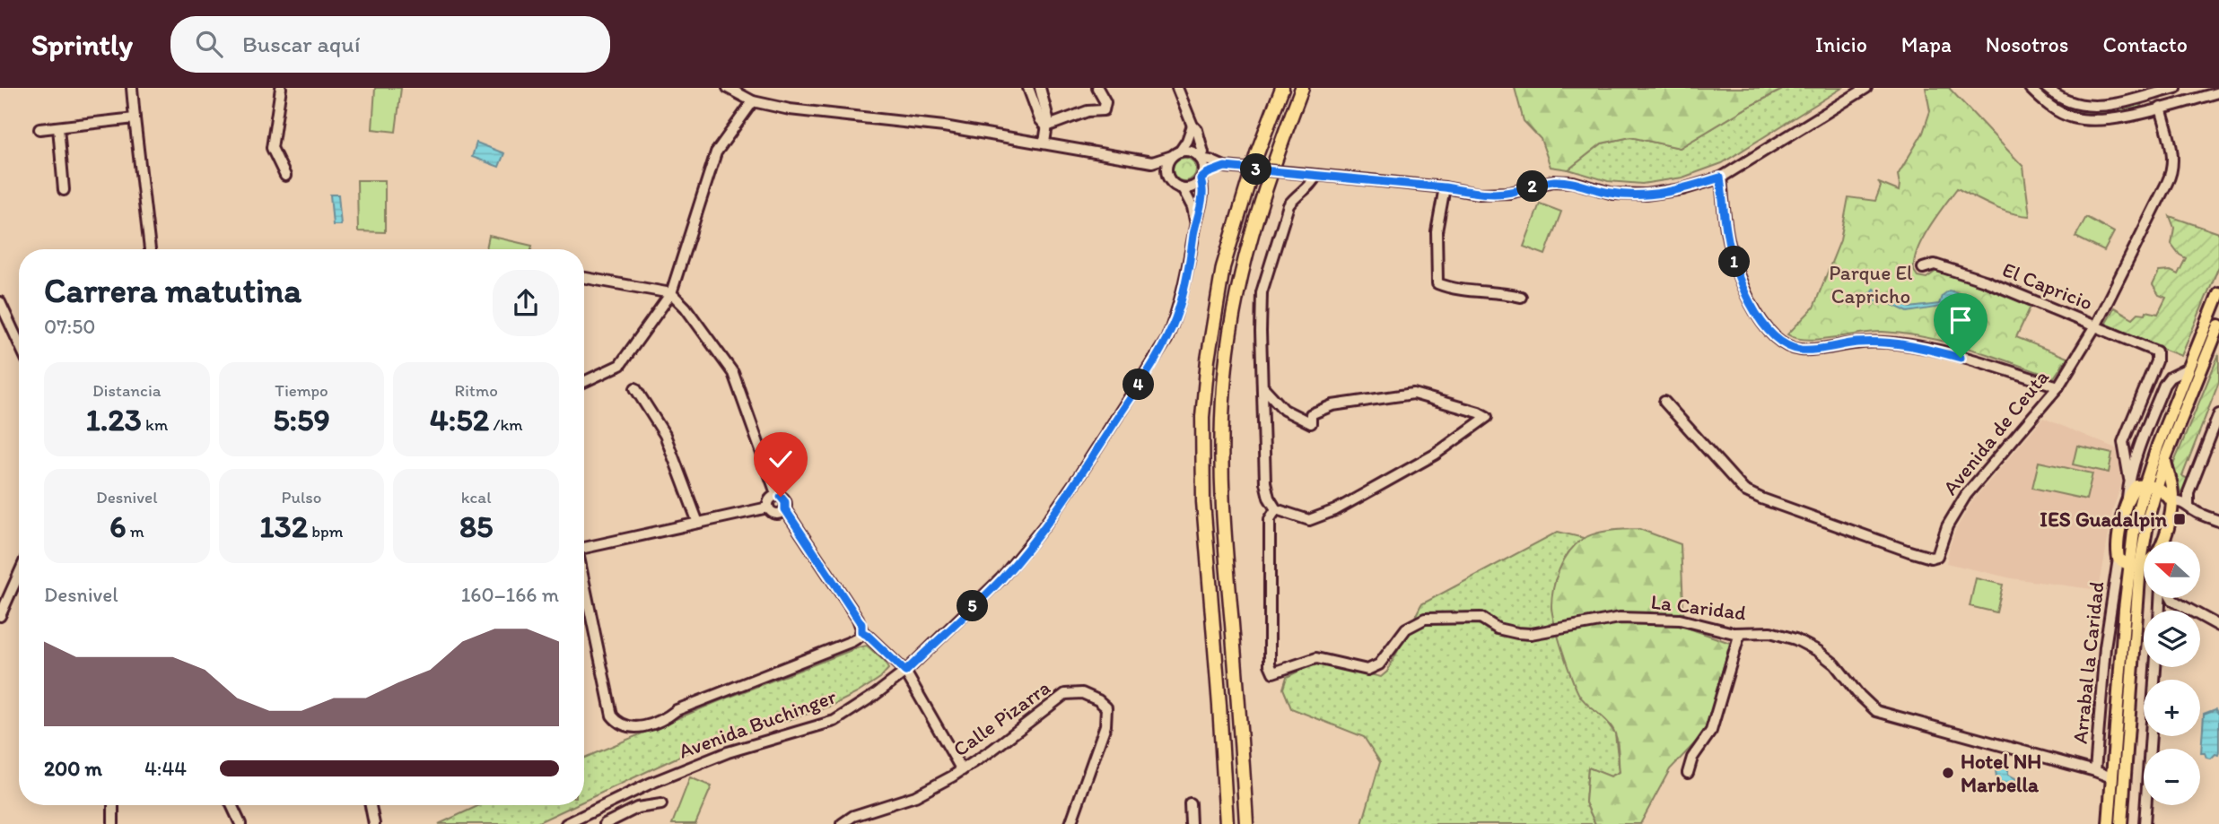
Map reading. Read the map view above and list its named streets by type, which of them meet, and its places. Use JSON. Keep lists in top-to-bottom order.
{
  "streets": {
    "street": [
      "El Capricio",
      "Avenida de Ceuta",
      "La Caridad",
      "Arrabal la Caridad",
      "Calle Pizarra",
      "Avenida Buchinger"
    ]
  },
  "crossings": [
    ["El Capricio", "Avenida de Ceuta"],
    ["La Caridad", "Arrabal la Caridad"]
  ],
  "parks": ["Parque El Capricho"],
  "places": {
    "transit": ["IES Guadalpin"],
    "other": ["Hotel NH Marbella"]
  },
  "north": "left",
  "page": {
    "header": "Sprintly",
    "search": "Buscar aquí",
    "nav": [
      "Inicio",
      "Mapa",
      "Nosotros",
      "Contacto"
    ],
    "pins": [
      "3",
      "2",
      "1",
      "4",
      "5"
    ],
    "heading": ["Carrera matutina", "07:50"],
    "stats": [
      ["Distancia", "1.23 km"],
      ["Tiempo", "5:59"],
      ["Ritmo", "4:52 /km"],
      ["Desnivel", "6 m"],
      ["Pulso", "132 bpm"],
      ["kcal", "85"]
    ],
    "map_buttons": ["+", "−"],
    "chart": ["Desnivel", "160–166 m"],
    "list": [
      {
        "name": "200 m",
        "note": "4:44"
      }
    ]
  }
}
